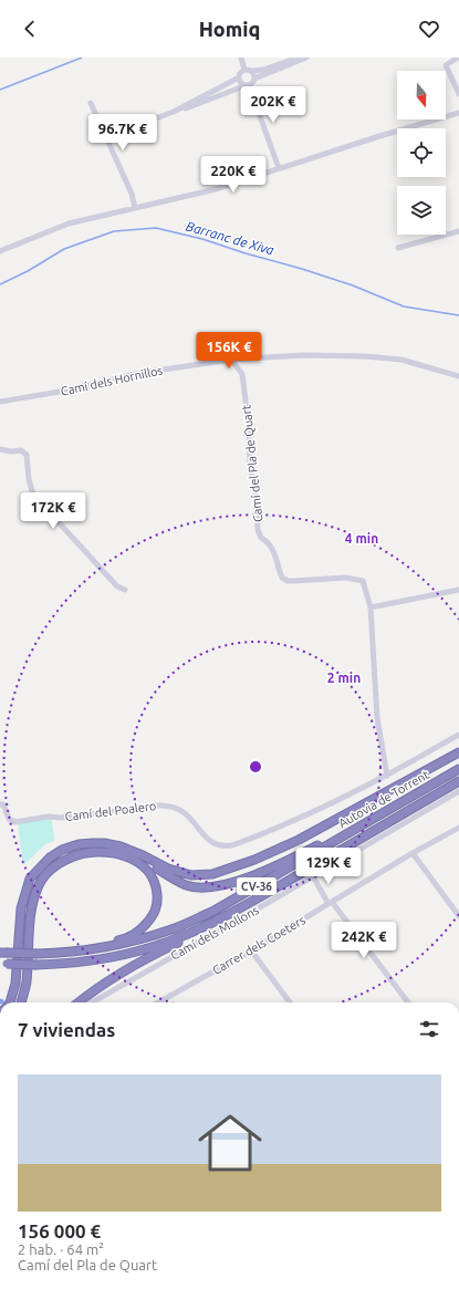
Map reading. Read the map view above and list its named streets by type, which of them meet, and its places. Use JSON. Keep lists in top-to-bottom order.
{
  "streets": {
    "highway": ["Autovia de Torrent", "CV-36"],
    "street": [
      "Camí dels Hornillos",
      "Camí del Pla de Quart",
      "Camí del Poalero",
      "Camí dels Mollons",
      "Carrer dels Coeters"
    ]
  },
  "crossings": [
    ["Camí dels Hornillos", "Camí del Pla de Quart"],
    ["Camí del Pla de Quart", "Camí del Poalero"]
  ],
  "water": ["Barranc de Xiva"],
  "north": "bottom",
  "page": {
    "header": "Homiq",
    "price": [
      "202K €",
      "96.7K €",
      "220K €",
      "156K €",
      "172K €",
      "129K €",
      "242K €"
    ],
    "heading": "7 viviendas",
    "list": [
      {
        "name": "156 000 €",
        "note": "2 hab. · 64 m² · Camí del Pla de Quart"
      }
    ]
  },
  "rings": ["4 min", "2 min"]
}
